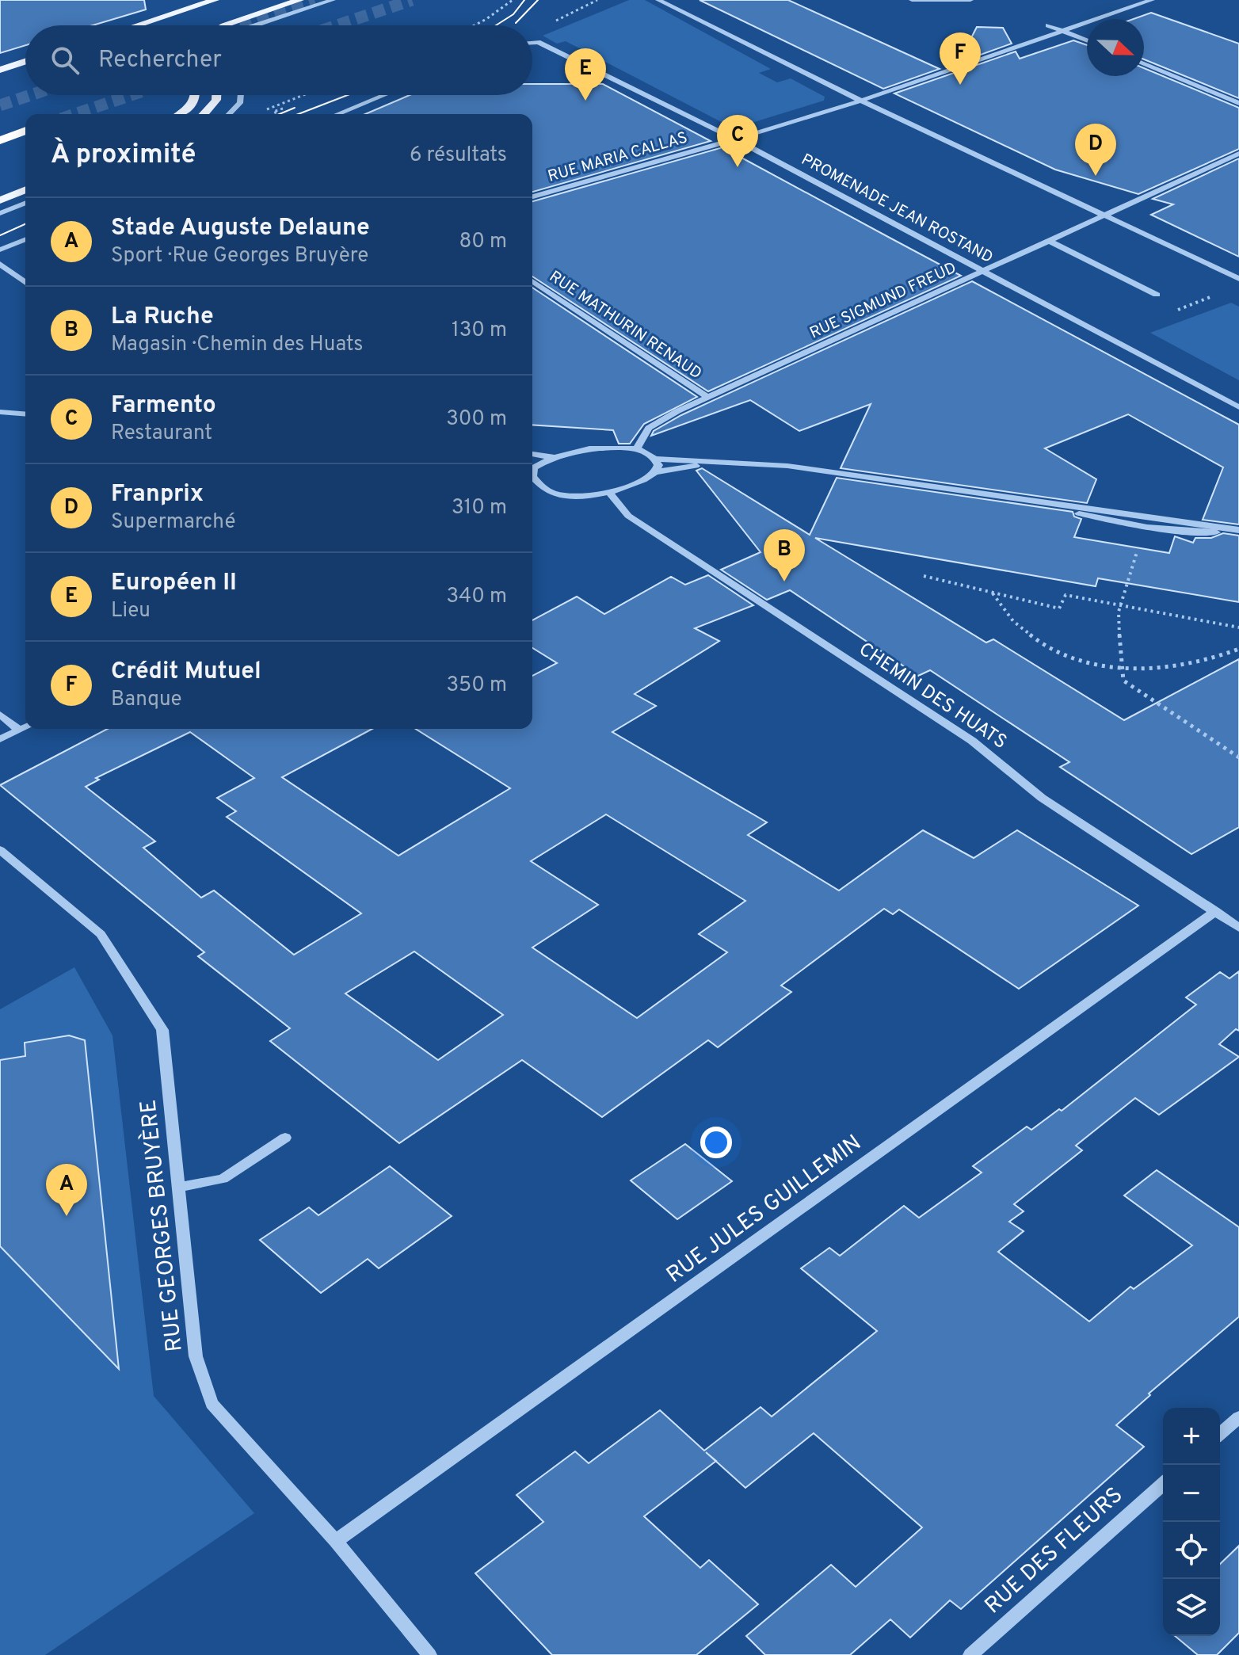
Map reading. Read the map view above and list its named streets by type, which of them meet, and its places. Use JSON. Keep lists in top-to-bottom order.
{
  "streets": {
    "street": [
      "RUE MARIA CALLAS",
      "PROMENADE JEAN ROSTAND",
      "RUE SIGMUND FREUD",
      "RUE MATHURIN RENAUD",
      "CHEMIN DES HUATS",
      "RUE JULES GUILLEMIN",
      "RUE GEORGES BRUYÈRE",
      "RUE DES FLEURS"
    ]
  },
  "crossings": [
    ["RUE MARIA CALLAS", "PROMENADE JEAN ROSTAND"],
    ["PROMENADE JEAN ROSTAND", "RUE SIGMUND FREUD"],
    ["RUE SIGMUND FREUD", "RUE MATHURIN RENAUD"],
    ["CHEMIN DES HUATS", "RUE JULES GUILLEMIN"],
    ["RUE JULES GUILLEMIN", "RUE GEORGES BRUYÈRE"]
  ],
  "north": "right",
  "page": {
    "search": "Rechercher",
    "pins": [
      "F",
      "E",
      "C",
      "D",
      "B",
      "A"
    ],
    "heading": ["À proximité", "6 résultats"],
    "list": [
      {
        "mark": "A",
        "name": "Stade Auguste Delaune",
        "note": "Sport · Rue Georges Bruyère",
        "value": "80 m"
      },
      {
        "mark": "B",
        "name": "La Ruche",
        "note": "Magasin · Chemin des Huats",
        "value": "130 m"
      },
      {
        "mark": "C",
        "name": "Farmento",
        "note": "Restaurant",
        "value": "300 m"
      },
      {
        "mark": "D",
        "name": "Franprix",
        "note": "Supermarché",
        "value": "310 m"
      },
      {
        "mark": "E",
        "name": "Européen II",
        "note": "Lieu",
        "value": "340 m"
      },
      {
        "mark": "F",
        "name": "Crédit Mutuel",
        "note": "Banque",
        "value": "350 m"
      }
    ],
    "map_buttons": ["+", "−"]
  }
}
